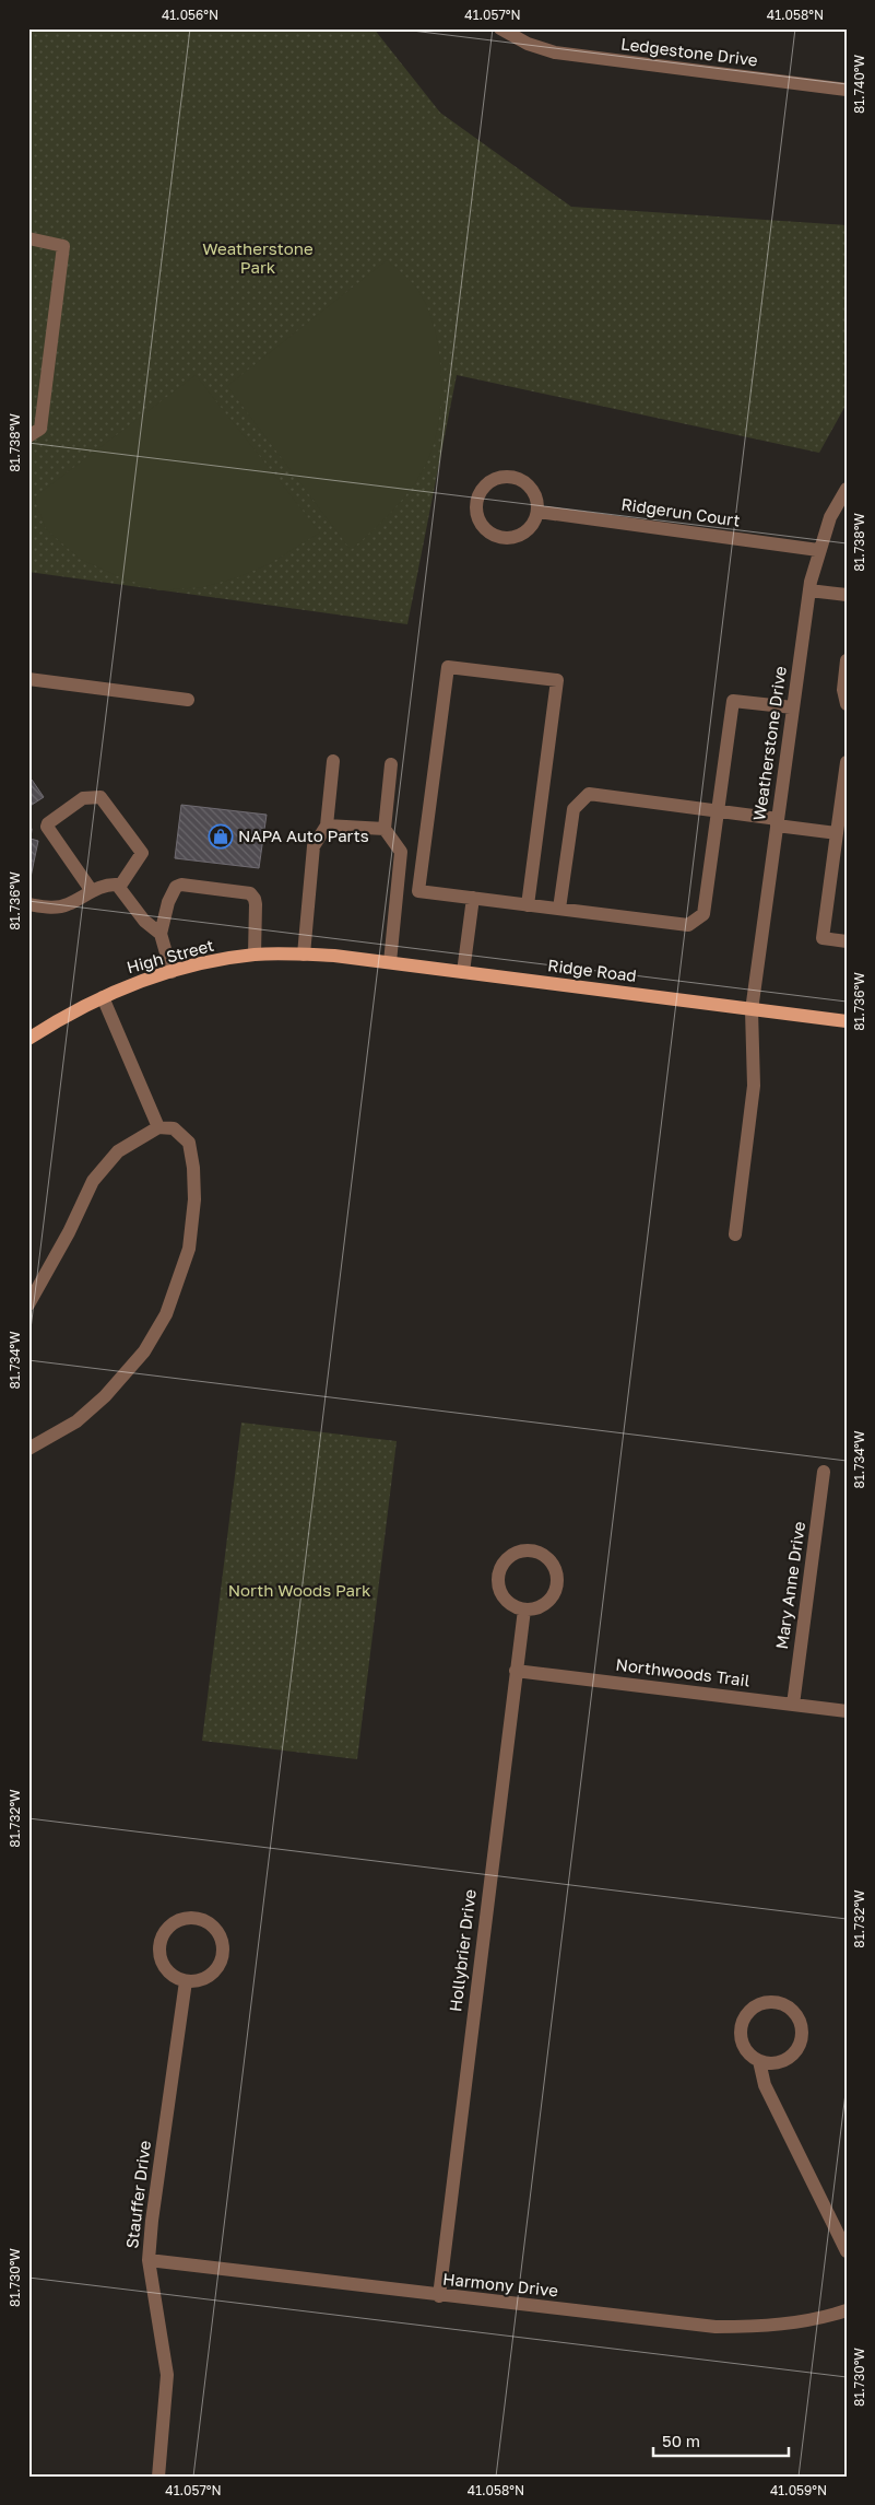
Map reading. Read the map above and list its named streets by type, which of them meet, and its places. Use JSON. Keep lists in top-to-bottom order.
{
  "streets": {
    "main road": ["High Street", "Ridge Road"],
    "street": [
      "Ledgestone Drive",
      "Ridgerun Court",
      "Weatherstone Drive",
      "Mary Anne Drive",
      "Northwoods Trail",
      "Hollybrier Drive",
      "Stauffer Drive",
      "Harmony Drive"
    ]
  },
  "crossings": [
    ["Ridgerun Court", "Weatherstone Drive"],
    ["Weatherstone Drive", "Ridge Road"],
    ["High Street", "Ridge Road"],
    ["Mary Anne Drive", "Northwoods Trail"],
    ["Northwoods Trail", "Hollybrier Drive"],
    ["Hollybrier Drive", "Harmony Drive"],
    ["Stauffer Drive", "Harmony Drive"]
  ],
  "parks": ["Weatherstone Park", "North Woods Park"],
  "places": {
    "shop": ["NAPA Auto Parts"]
  },
  "scale_bar": "50 m",
  "coordinates": [
    "41.056°N",
    "41.057°N",
    "41.058°N",
    "81.740°W",
    "81.738°W",
    "81.736°W",
    "81.734°W",
    "81.732°W",
    "81.730°W",
    "41.059°N"
  ]
}
